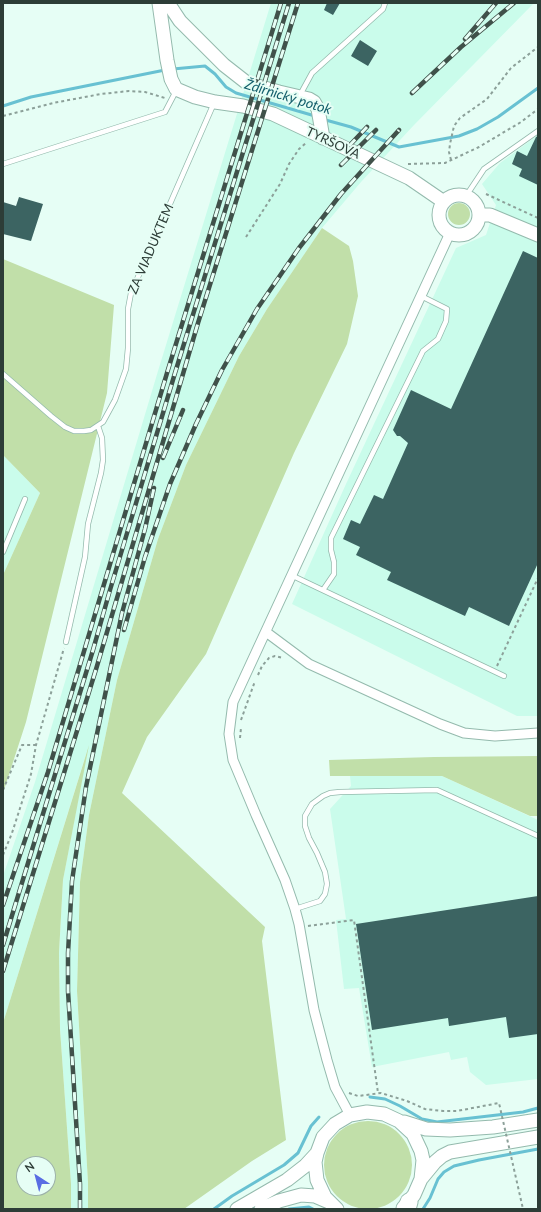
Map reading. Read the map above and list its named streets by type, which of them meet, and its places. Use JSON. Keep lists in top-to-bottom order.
{
  "streets": {
    "main road": ["TYRŠOVA"],
    "lane": ["ZA VIADUKTEM"]
  },
  "crossings": [
    ["TYRŠOVA", "ZA VIADUKTEM"]
  ],
  "water": ["Ždírnický potok"],
  "north": "top left"
}
